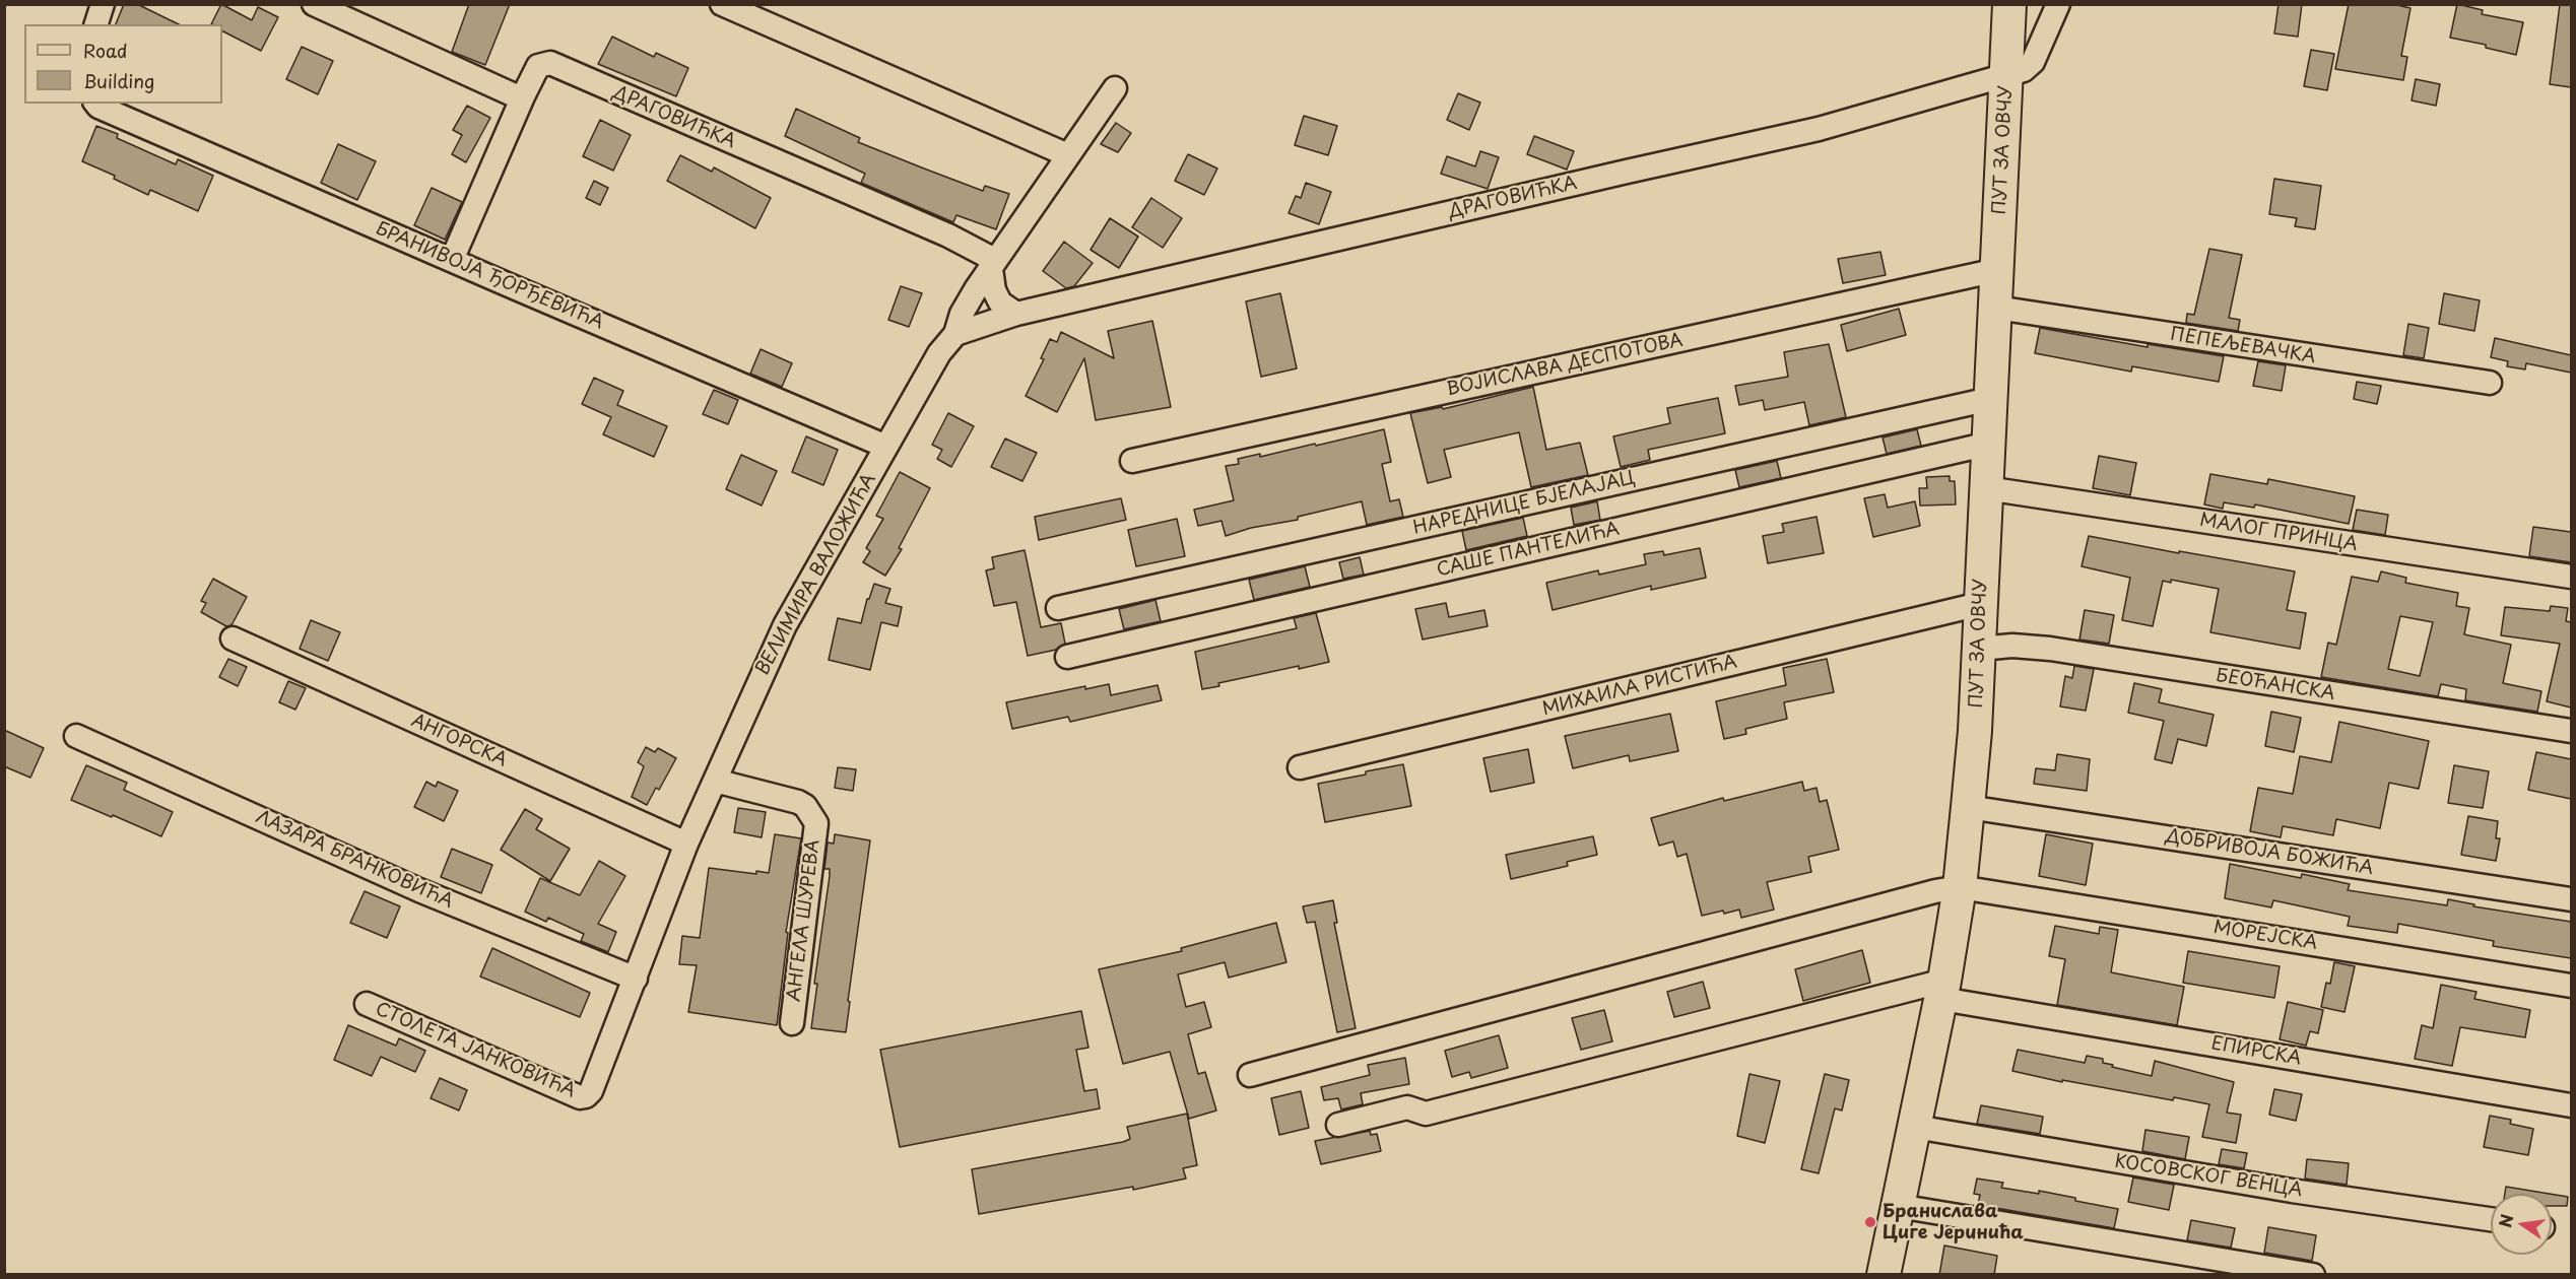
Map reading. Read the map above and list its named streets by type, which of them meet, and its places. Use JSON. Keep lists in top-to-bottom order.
{
  "streets": {
    "street": [
      "ДРАГОВИЋКА",
      "ПУТ ЗА ОВЧУ",
      "БРАНИВОЈА ЂОРЂЕВИЋА",
      "ПЕПЕЉЕВАЧКА",
      "ВОЈИСЛАВА ДЕСПОТОВА",
      "НАРЕДНИЦЕ БЈЕЛАЈАЦ",
      "МАЛОГ ПРИНЦА",
      "САШЕ ПАНТЕЛИЋА",
      "ВЕЛИМИРА ВАЛОЖИЋА",
      "БЕОЋАНСКА",
      "МИХАИЛА РИСТИЋА",
      "АНГОРСКА",
      "ДОБРИВОЈА БОЖИЋА",
      "ЛАЗАРА БРАНКОВИЋА",
      "АНГЕЛА ШУРЕВА",
      "МОРЕЈСКА",
      "СТОЛЕТА ЈАНКОВИЋА",
      "ЕПИРСКА",
      "КОСОВСКОГ ВЕНЦА"
    ]
  },
  "crossings": [
    ["ДРАГОВИЋКА", "ПУТ ЗА ОВЧУ"],
    ["ДРАГОВИЋКА", "БРАНИВОЈА ЂОРЂЕВИЋА"],
    ["ДРАГОВИЋКА", "ВЕЛИМИРА ВАЛОЖИЋА"],
    ["ПУТ ЗА ОВЧУ", "ПЕПЕЉЕВАЧКА"],
    ["ПУТ ЗА ОВЧУ", "ВОЈИСЛАВА ДЕСПОТОВА"],
    ["ПУТ ЗА ОВЧУ", "НАРЕДНИЦЕ БЈЕЛАЈАЦ"],
    ["ПУТ ЗА ОВЧУ", "МАЛОГ ПРИНЦА"],
    ["ПУТ ЗА ОВЧУ", "САШЕ ПАНТЕЛИЋА"],
    ["ПУТ ЗА ОВЧУ", "БЕОЋАНСКА"],
    ["ПУТ ЗА ОВЧУ", "МИХАИЛА РИСТИЋА"],
    ["ПУТ ЗА ОВЧУ", "ДОБРИВОЈА БОЖИЋА"],
    ["ПУТ ЗА ОВЧУ", "МОРЕЈСКА"],
    ["ПУТ ЗА ОВЧУ", "ЕПИРСКА"],
    ["ПУТ ЗА ОВЧУ", "КОСОВСКОГ ВЕНЦА"],
    ["БРАНИВОЈА ЂОРЂЕВИЋА", "ВЕЛИМИРА ВАЛОЖИЋА"],
    ["ВЕЛИМИРА ВАЛОЖИЋА", "АНГОРСКА"],
    ["ВЕЛИМИРА ВАЛОЖИЋА", "ЛАЗАРА БРАНКОВИЋА"],
    ["ВЕЛИМИРА ВАЛОЖИЋА", "АНГЕЛА ШУРЕВА"],
    ["ВЕЛИМИРА ВАЛОЖИЋА", "СТОЛЕТА ЈАНКОВИЋА"]
  ],
  "places": ["Бранислава Циге Јеринића"],
  "legend": ["Road", "Building"],
  "north": "left"
}
